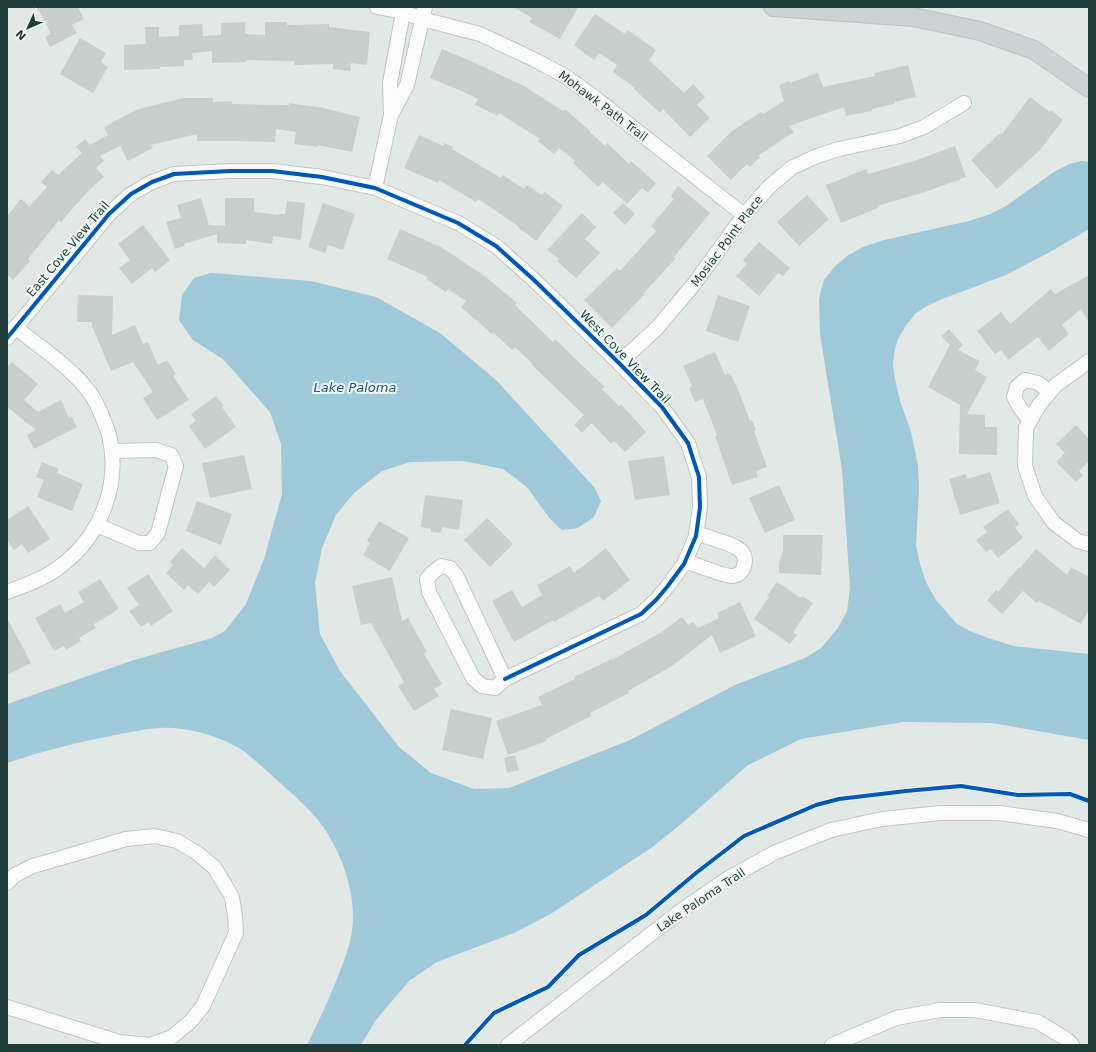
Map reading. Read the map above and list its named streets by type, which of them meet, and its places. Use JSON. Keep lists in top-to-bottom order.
{
  "streets": {
    "street": [
      "Mohawk Path Trail",
      "Mosiac Point Place",
      "East Cove View Trail",
      "West Cove View Trail",
      "Lake Paloma Trail"
    ]
  },
  "crossings": [
    ["Mohawk Path Trail", "Mosiac Point Place"],
    ["Mosiac Point Place", "West Cove View Trail"],
    ["East Cove View Trail", "West Cove View Trail"]
  ],
  "water": ["Lake Paloma"],
  "north": "bottom left"
}
